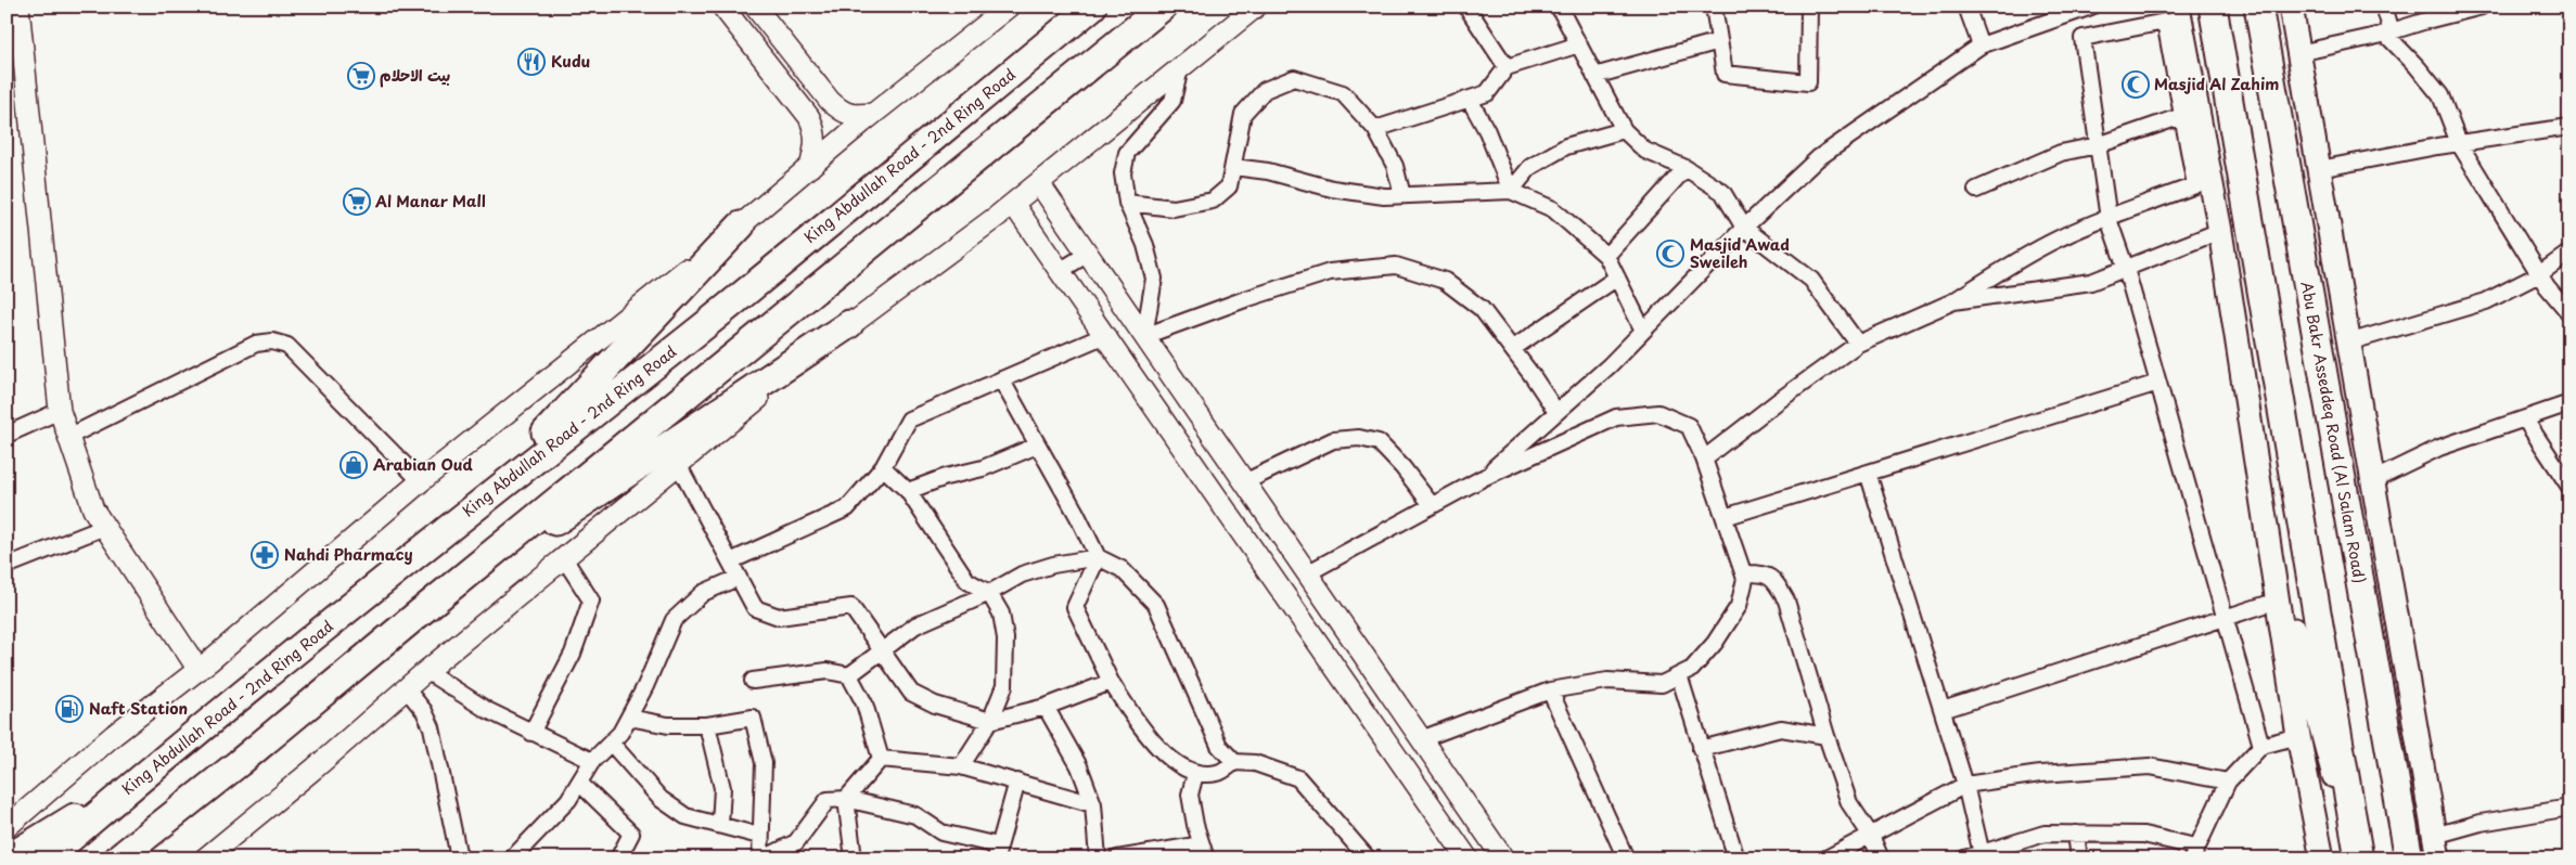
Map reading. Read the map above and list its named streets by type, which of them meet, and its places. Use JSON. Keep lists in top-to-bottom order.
{
  "streets": {
    "highway": ["King Abdullah Road - 2nd Ring Road", "Abu Bakr Asseddeq Road (Al Salam Road)"]
  },
  "places": {
    "restaurant": ["Kudu"],
    "supermarket": ["بيت الاحلام", "Al Manar Mall"],
    "mosque": ["Masjid Al Zahim", "Masjid Awad Sweileh"],
    "shop": ["Arabian Oud"],
    "pharmacy": ["Nahdi Pharmacy"],
    "fuel station": ["Naft Station"]
  }
}
